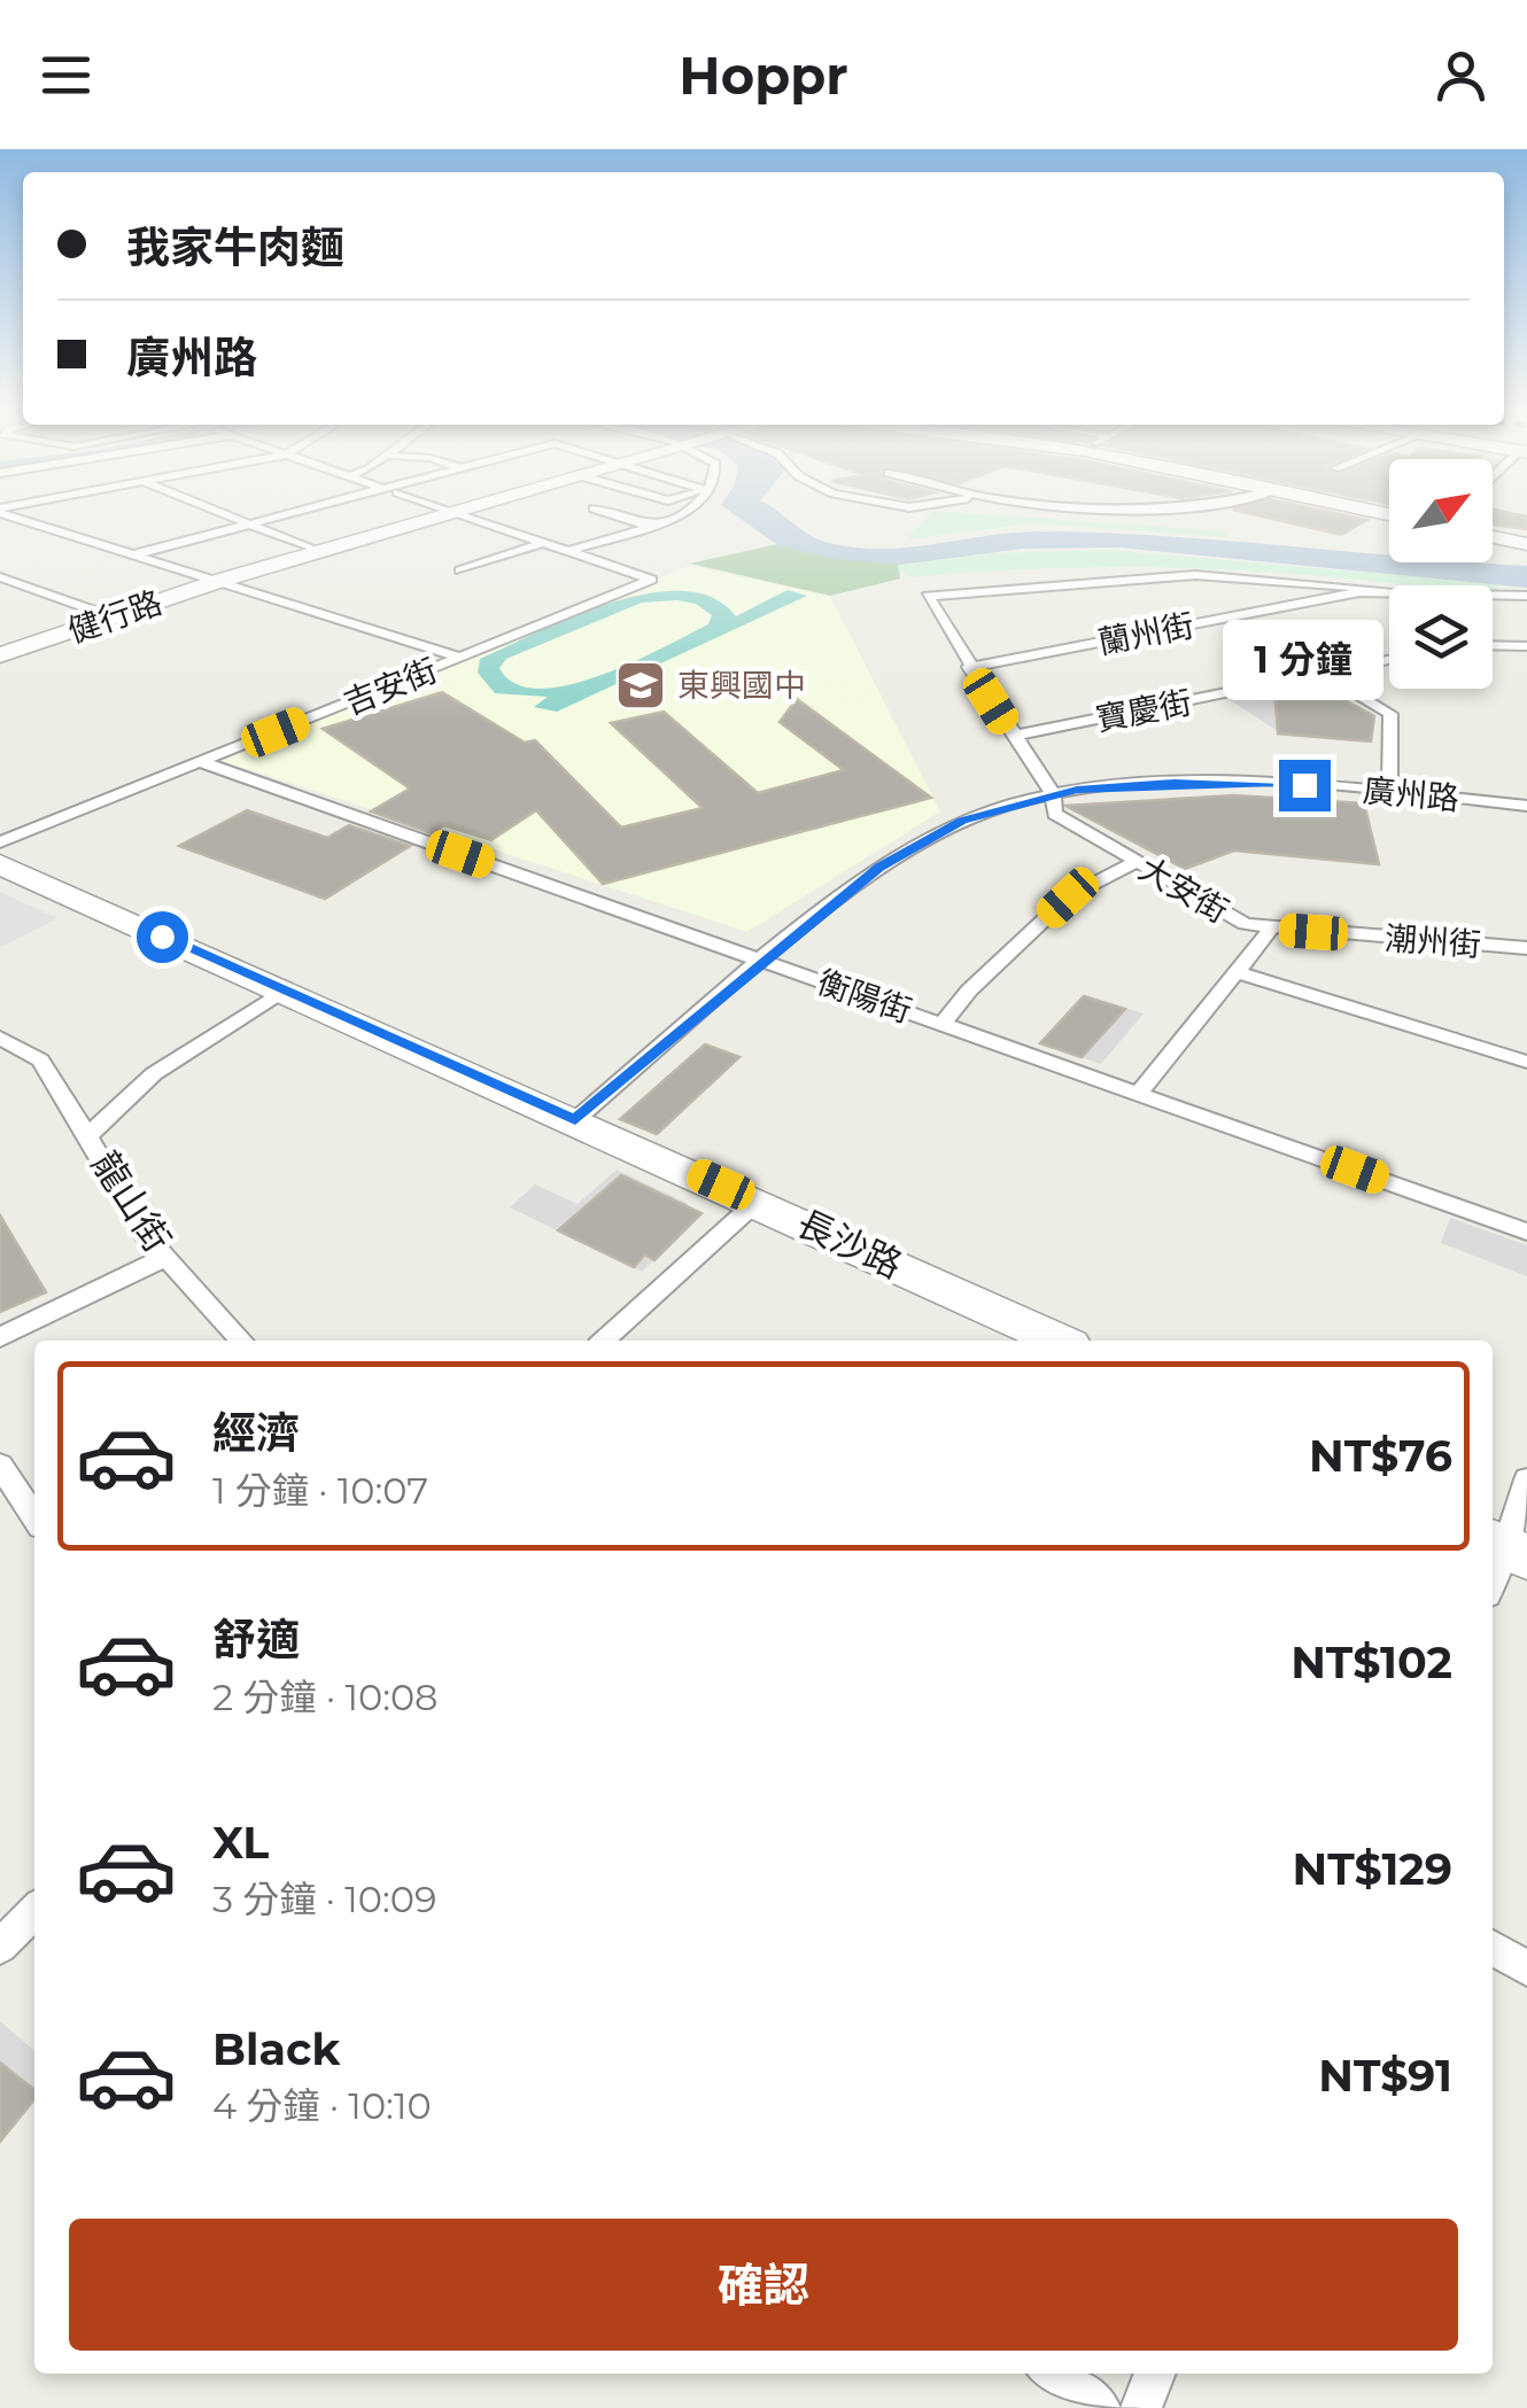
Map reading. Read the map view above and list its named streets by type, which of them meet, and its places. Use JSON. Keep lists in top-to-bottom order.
{
  "streets": {
    "street": ["健行路", "長沙路"],
    "lane": [
      "蘭州街",
      "吉安街",
      "寶慶街",
      "廣州路",
      "大安街",
      "潮州街",
      "衡陽街",
      "龍山街"
    ]
  },
  "crossings": [
    ["吉安街", "衡陽街"],
    ["廣州路", "大安街"],
    ["廣州路", "衡陽街"],
    ["廣州路", "長沙路"],
    ["大安街", "潮州街"],
    ["大安街", "衡陽街"],
    ["龍山街", "長沙路"]
  ],
  "places": {
    "school or university": ["東興國中"]
  },
  "north": "top right",
  "page": {
    "header": "Hoppr",
    "banner": ["我家牛肉麵", "廣州路"],
    "bubble": "1 分鐘",
    "list": [
      {
        "name": "經濟",
        "note": "1 分鐘 · 10:07",
        "value": "NT$76"
      },
      {
        "name": "舒適",
        "note": "2 分鐘 · 10:08",
        "value": "NT$102"
      },
      {
        "name": "XL",
        "note": "3 分鐘 · 10:09",
        "value": "NT$129"
      },
      {
        "name": "Black",
        "note": "4 分鐘 · 10:10",
        "value": "NT$91"
      }
    ],
    "buttons": "確認"
  }
}
